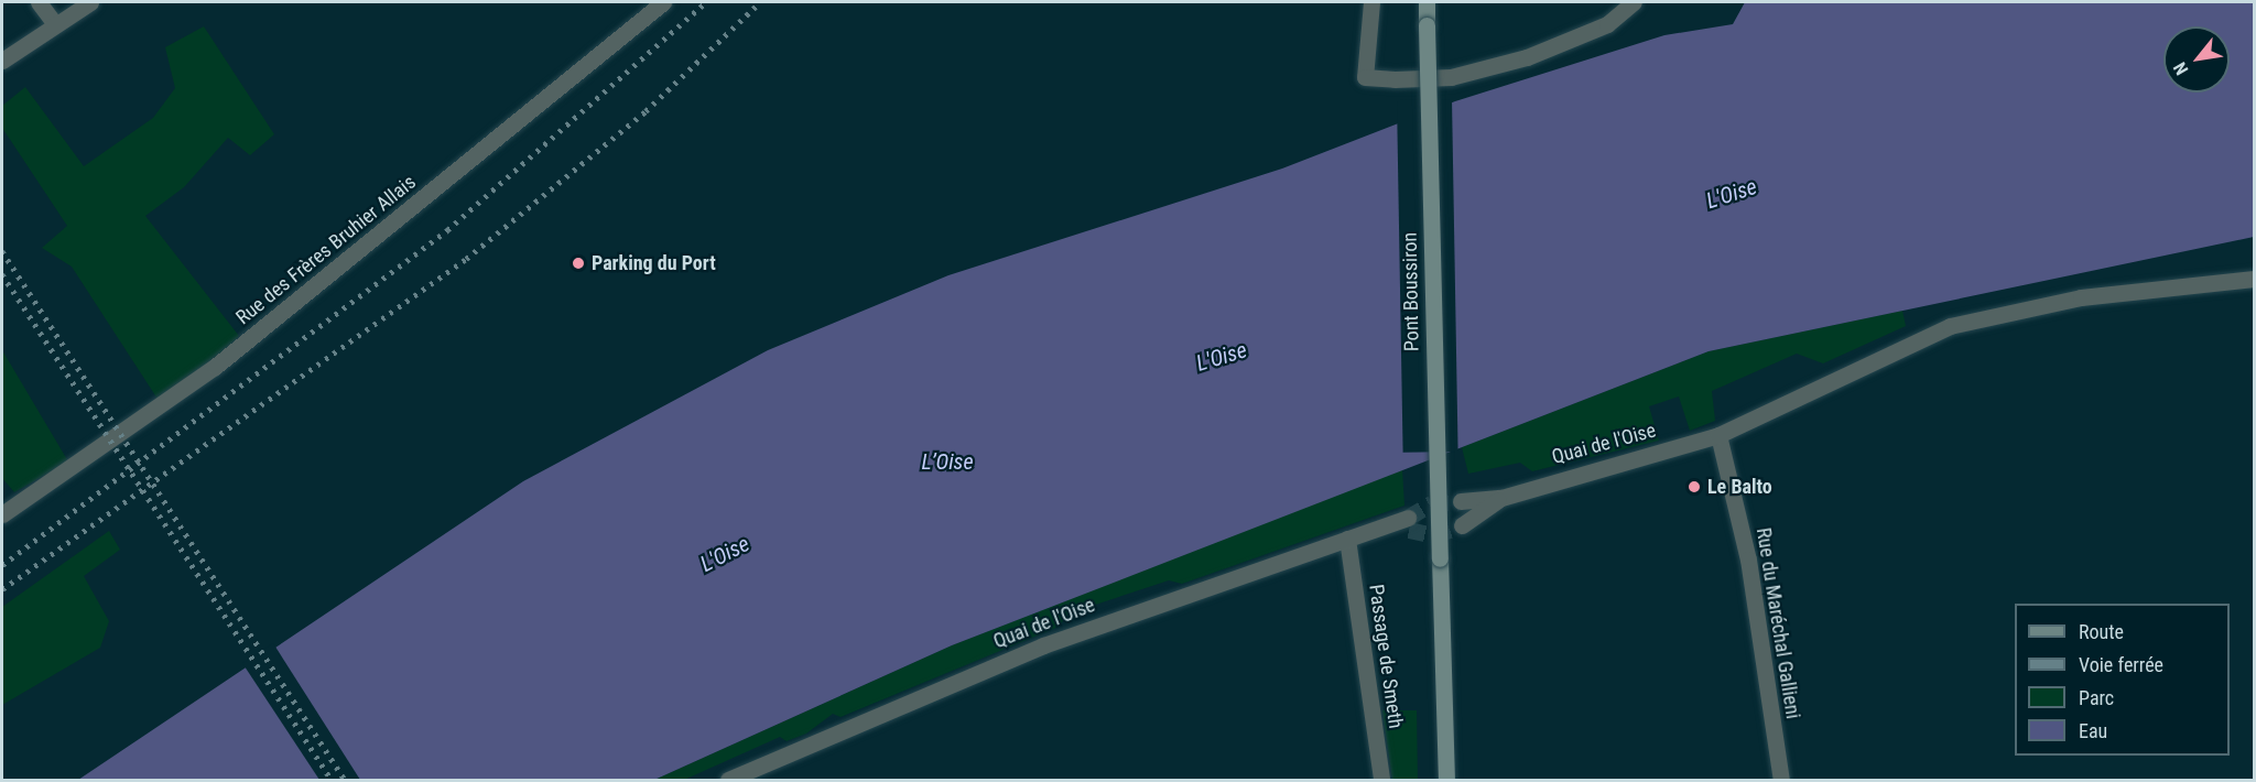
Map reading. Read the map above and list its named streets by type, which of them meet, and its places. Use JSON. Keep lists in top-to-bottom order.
{
  "streets": {
    "main road": ["Pont Boussiron"],
    "street": [
      "Rue des Frères Bruhier Allais",
      "Quai de l'Oise",
      "Rue du Maréchal Gallieni",
      "Passage de Smeth"
    ]
  },
  "crossings": [
    ["Quai de l'Oise", "Rue du Maréchal Gallieni"],
    ["Quai de l'Oise", "Passage de Smeth"]
  ],
  "water": ["L'Oise", "L’Oise"],
  "places": ["Parking du Port", "Le Balto"],
  "legend": [
    "Route",
    "Voie ferrée",
    "Parc",
    "Eau"
  ],
  "north": "bottom left"
}
